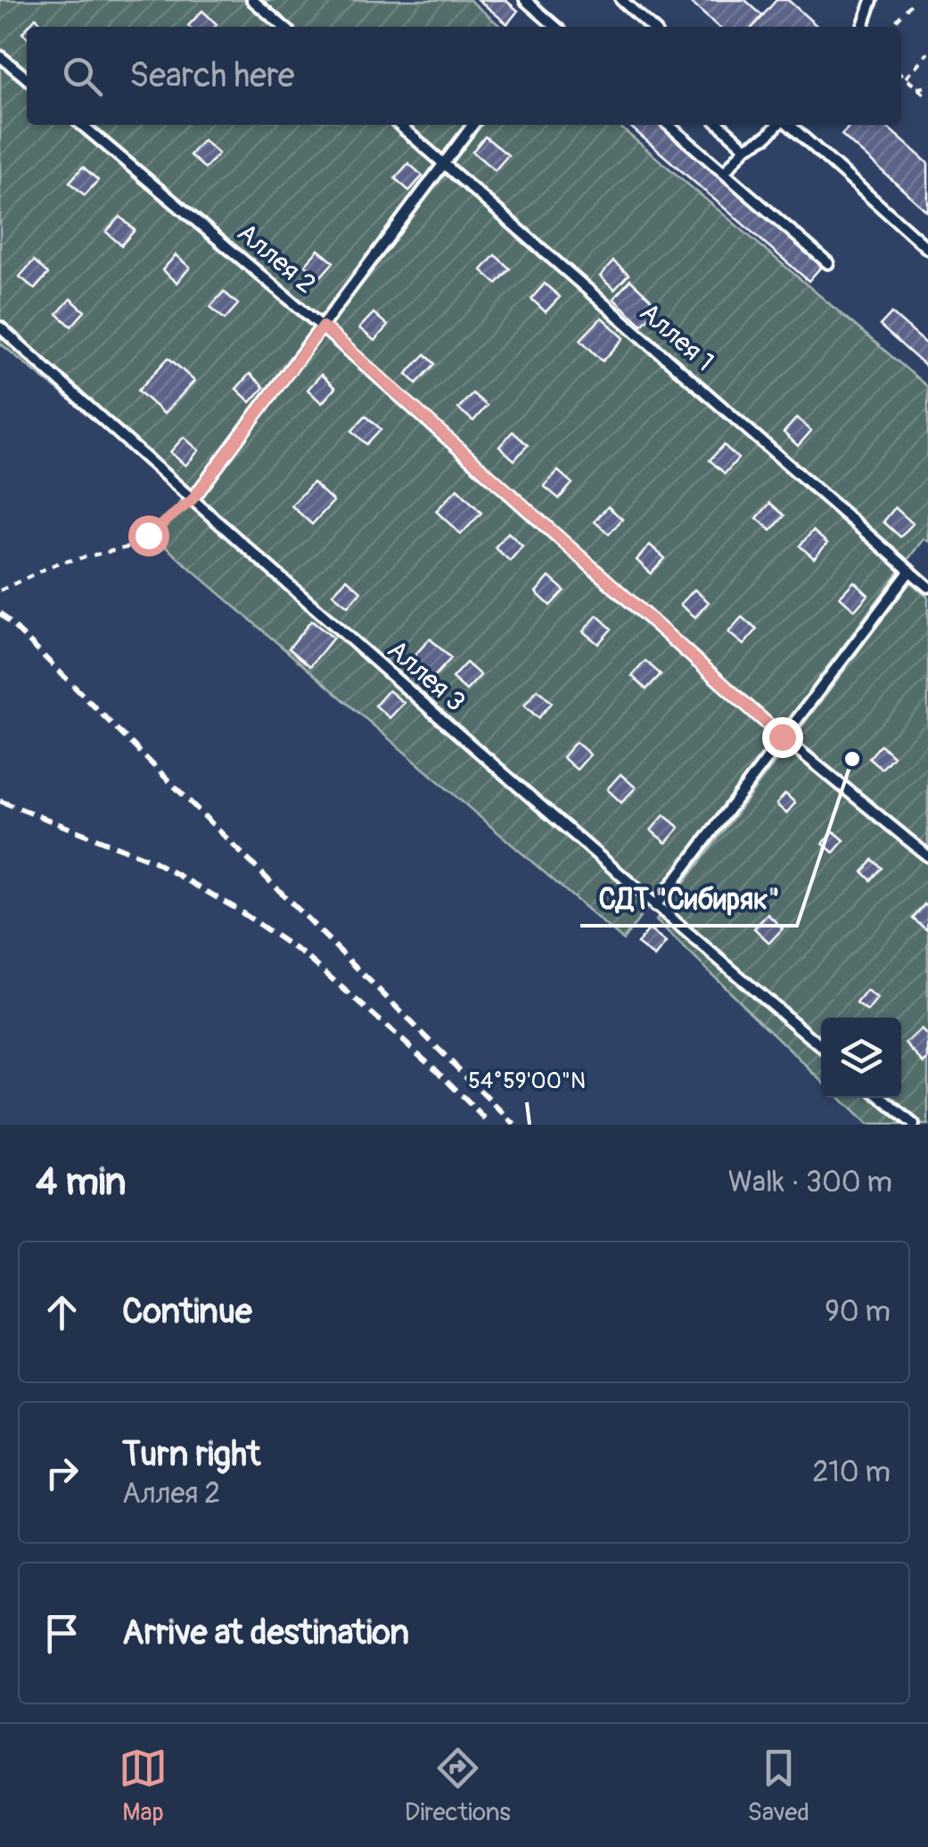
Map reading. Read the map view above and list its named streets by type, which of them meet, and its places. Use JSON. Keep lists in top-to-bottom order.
{
  "streets": {
    "lane": ["Аллея 2", "Аллея 1", "Аллея 3"]
  },
  "places": ["СДТ \"Сибиряк\""],
  "page": {
    "search": "Search here",
    "heading": ["4 min", "Walk · 300 m"],
    "list": [
      ["Continue", "90 m"],
      ["Turn right", "Аллея 2", "210 m"],
      "Arrive at destination"
    ],
    "nav": ["Map", "Directions", "Saved"]
  },
  "coordinates": ["54°59'00\"N"]
}
